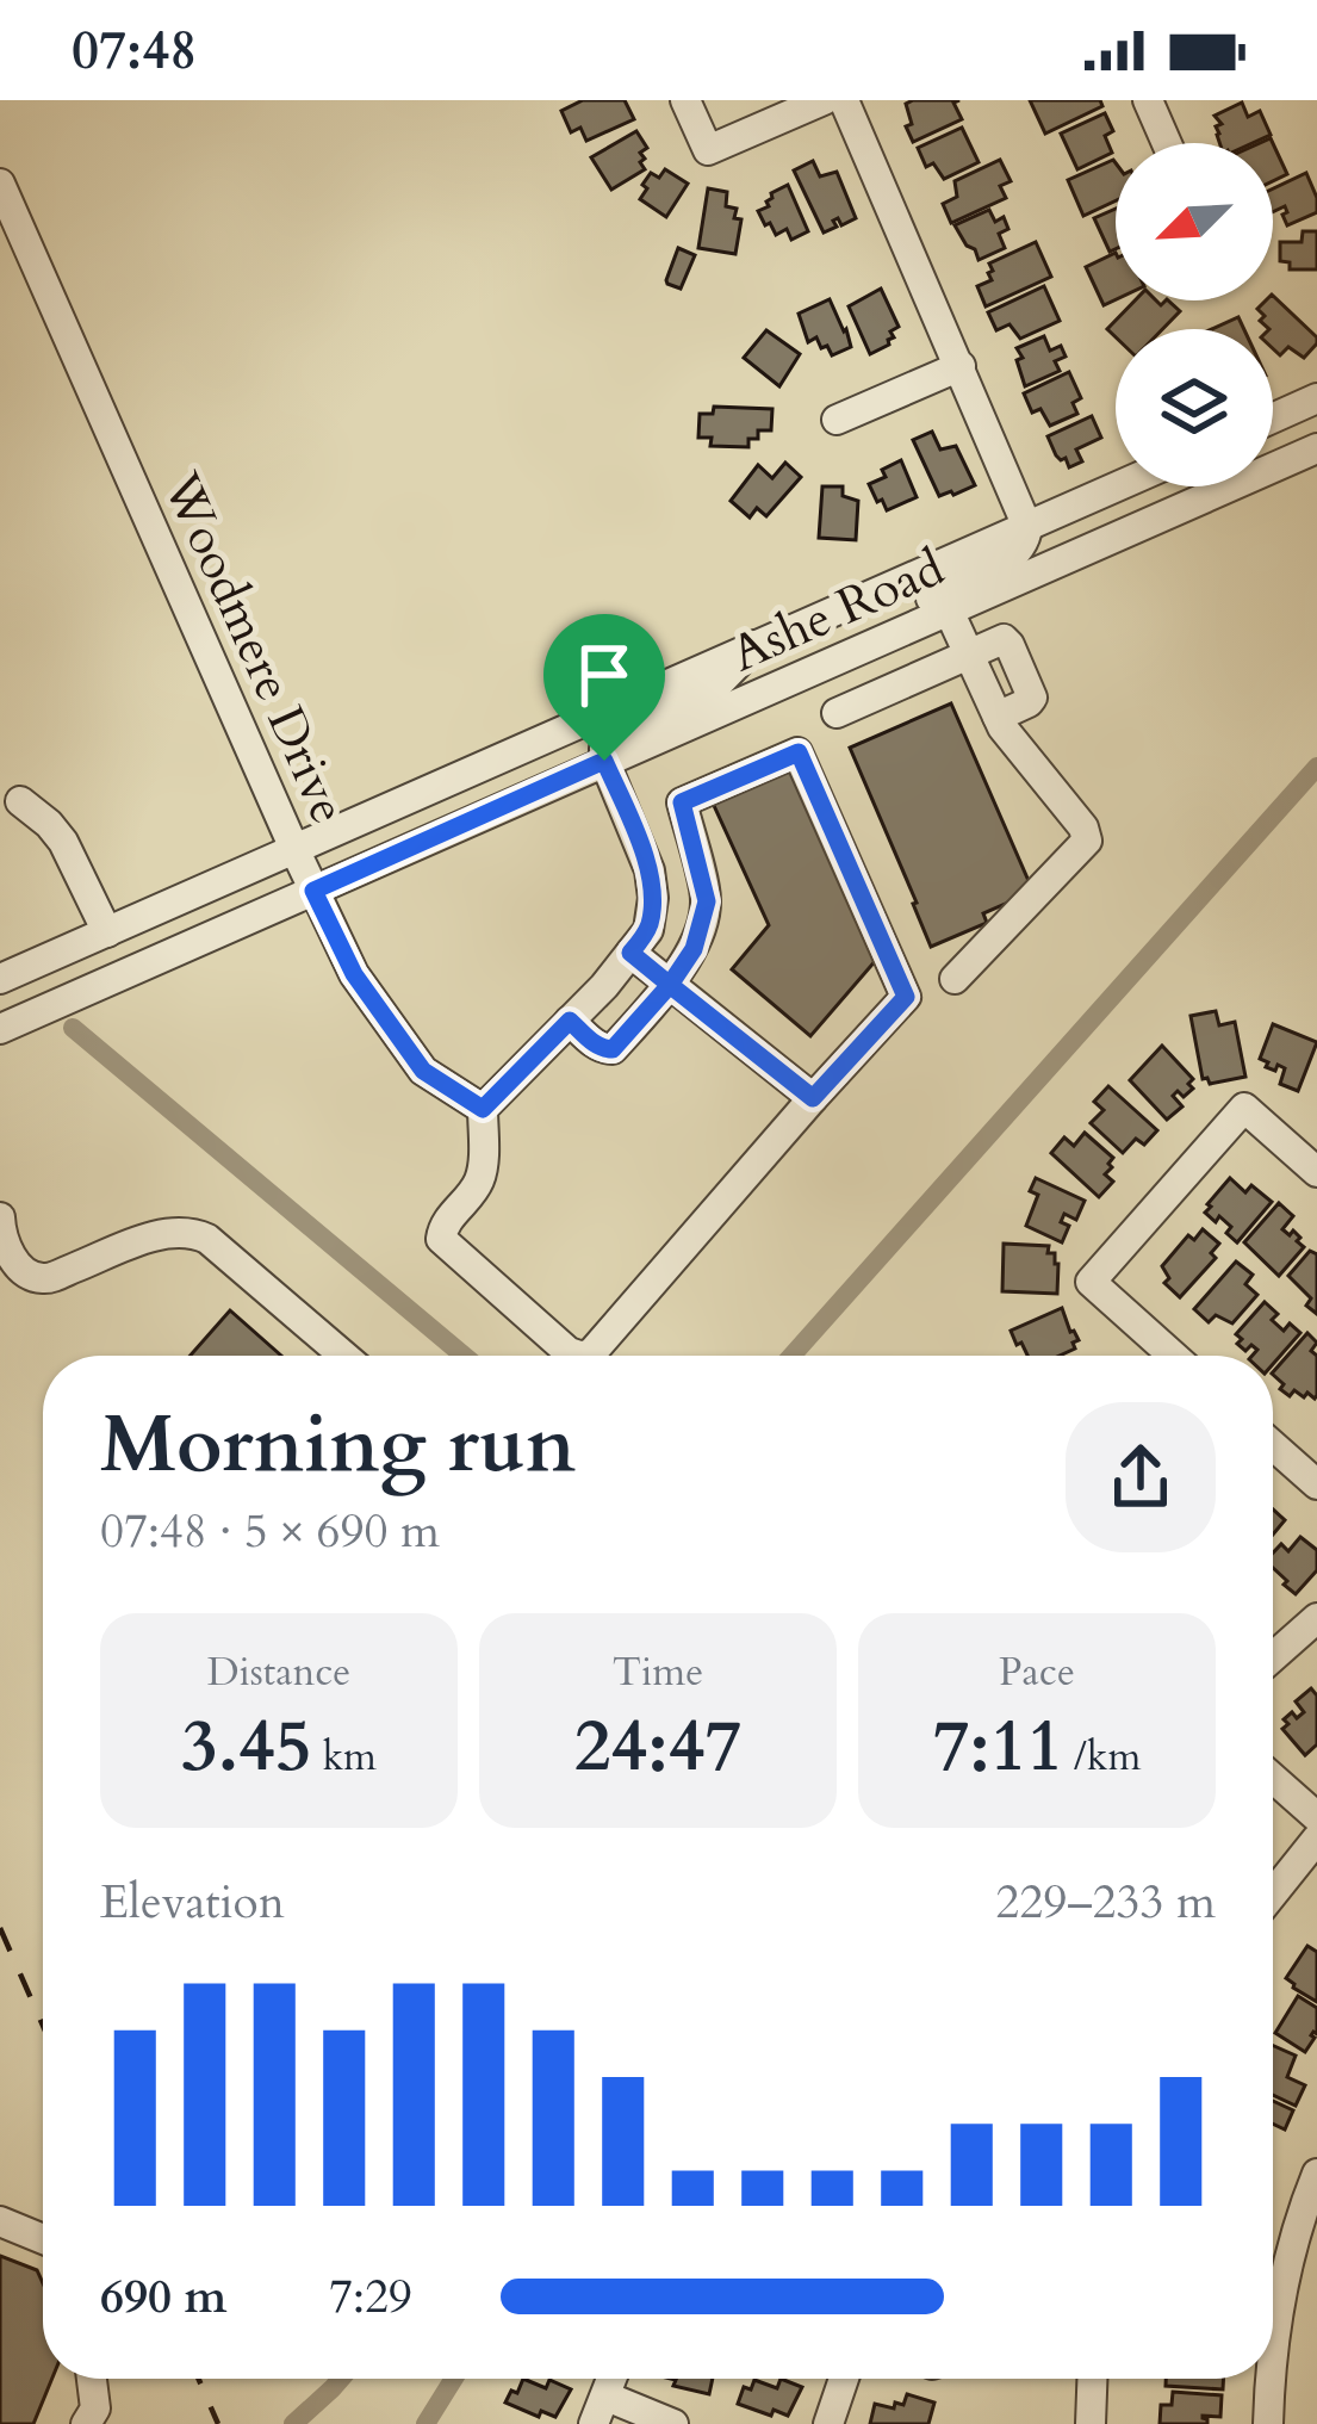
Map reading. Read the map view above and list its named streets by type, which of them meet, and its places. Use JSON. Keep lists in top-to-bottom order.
{
  "streets": {
    "street": ["Ashe Road", "Woodmere Drive"]
  },
  "crossings": [
    ["Ashe Road", "Woodmere Drive"]
  ],
  "north": "bottom left",
  "page": {
    "status": "07:48",
    "heading": ["Morning run", "07:48 · 5 × 690 m"],
    "stats": [
      ["Distance", "3.45 km"],
      ["Time", "24:47"],
      ["Pace", "7:11 /km"]
    ],
    "chart": ["Elevation", "229–233 m"],
    "list": [
      {
        "name": "690 m",
        "note": "7:29"
      }
    ]
  }
}
